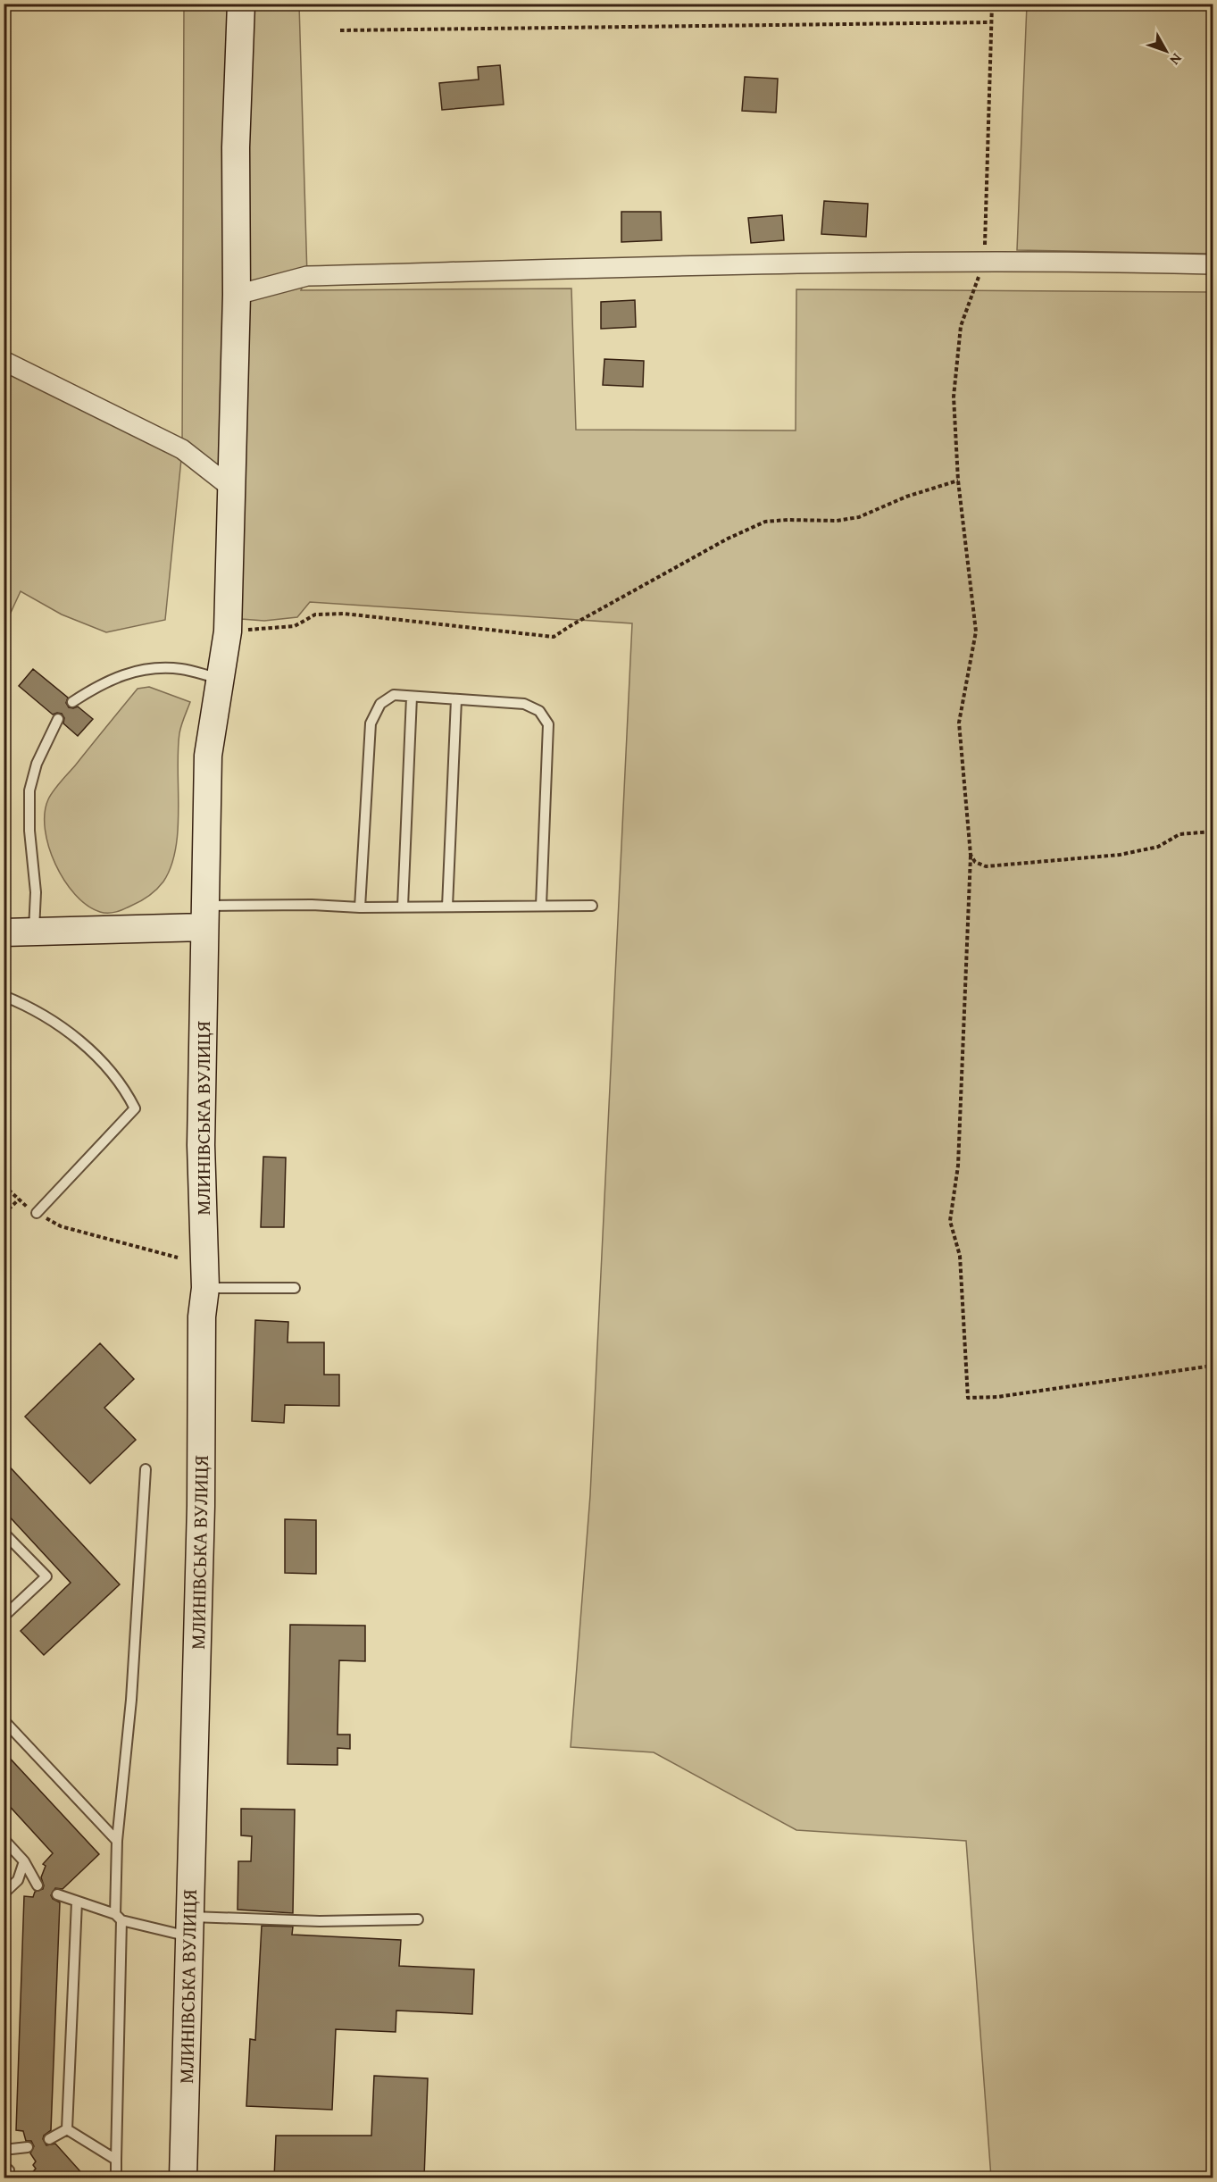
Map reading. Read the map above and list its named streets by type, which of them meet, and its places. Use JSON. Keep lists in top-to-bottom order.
{
  "streets": {
    "main road": ["МЛИНІВСЬКА ВУЛИЦЯ"]
  },
  "north": "bottom right"
}
